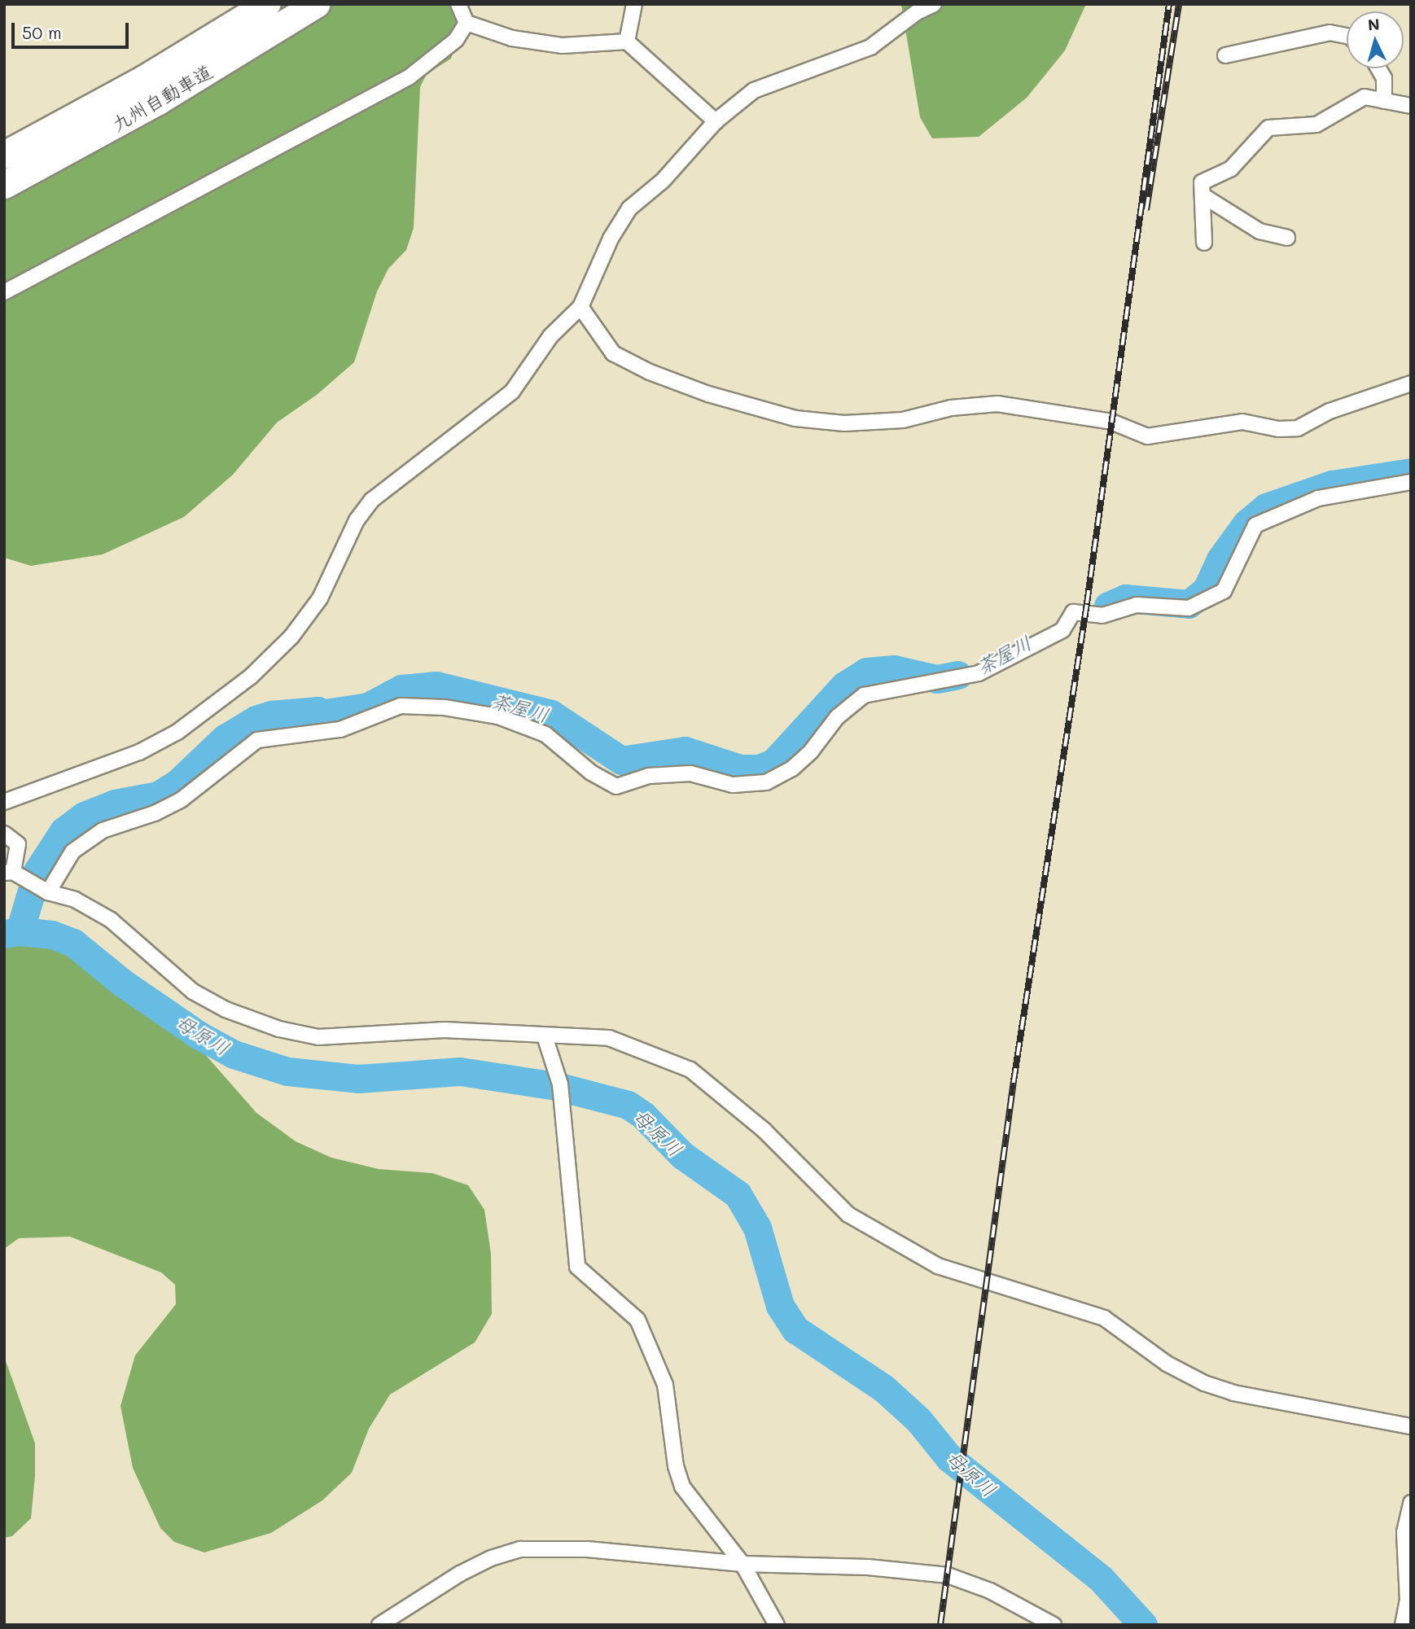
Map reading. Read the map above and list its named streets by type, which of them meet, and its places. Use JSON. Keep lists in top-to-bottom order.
{
  "streets": {
    "highway": ["九州自動車道"]
  },
  "water": ["茶屋川", "母原川"],
  "scale_bar": "50 m",
  "north": "top"
}
